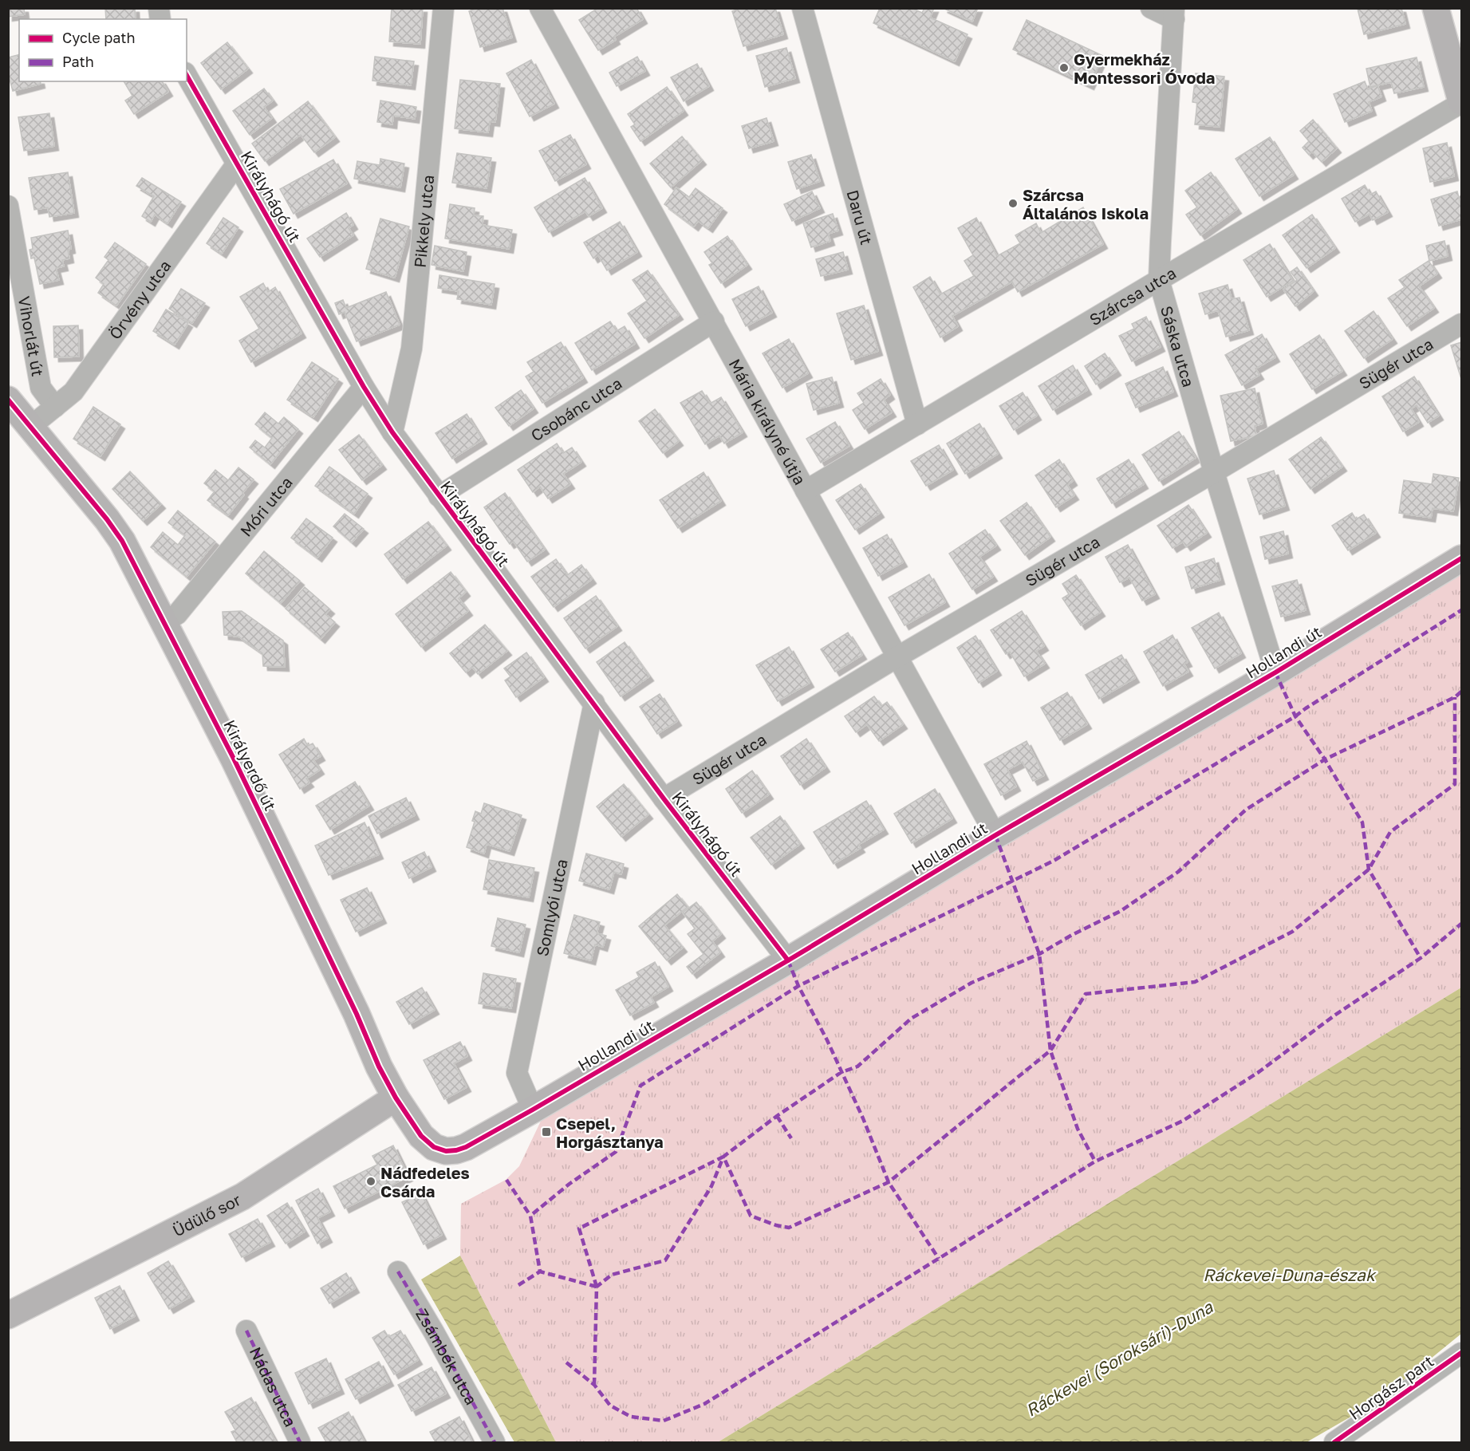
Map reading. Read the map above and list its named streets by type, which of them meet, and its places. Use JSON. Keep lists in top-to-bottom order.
{
  "streets": {
    "street": [
      "Királyhágó út",
      "Daru út",
      "Pikkely utca",
      "Szárcsa utca",
      "Örvény utca",
      "Vihorlát út",
      "Sáska utca",
      "Sügér utca",
      "Csobánc utca",
      "Mária királyné útja",
      "Móri utca",
      "Hollandi út",
      "Királyerdő út",
      "Somlyói utca",
      "Üdülő sor",
      "Zsámbék utca",
      "Nádas utca",
      "Horgász part"
    ]
  },
  "crossings": [
    ["Királyhágó út", "Pikkely utca"],
    ["Királyhágó út", "Örvény utca"],
    ["Királyhágó út", "Sügér utca"],
    ["Királyhágó út", "Csobánc utca"],
    ["Királyhágó út", "Móri utca"],
    ["Királyhágó út", "Hollandi út"],
    ["Királyhágó út", "Somlyói utca"],
    ["Daru út", "Szárcsa utca"],
    ["Szárcsa utca", "Sáska utca"],
    ["Szárcsa utca", "Mária királyné útja"],
    ["Örvény utca", "Vihorlát út"],
    ["Örvény utca", "Királyerdő út"],
    ["Sáska utca", "Sügér utca"],
    ["Sáska utca", "Hollandi út"],
    ["Sügér utca", "Mária királyné útja"],
    ["Csobánc utca", "Mária királyné útja"],
    ["Mária királyné útja", "Hollandi út"],
    ["Móri utca", "Királyerdő út"],
    ["Hollandi út", "Királyerdő út"],
    ["Hollandi út", "Somlyói utca"],
    ["Királyerdő út", "Üdülő sor"]
  ],
  "water": ["Ráckevei-Duna-észak", "Ráckevei (Soroksári)-Duna"],
  "places": {
    "other": ["Gyermekház Montessori Óvoda", "Szárcsa Általános Iskola", "Nádfedeles Csárda"],
    "transit": ["Csepel, Horgásztanya"]
  },
  "legend": ["Cycle path", "Path"]
}
